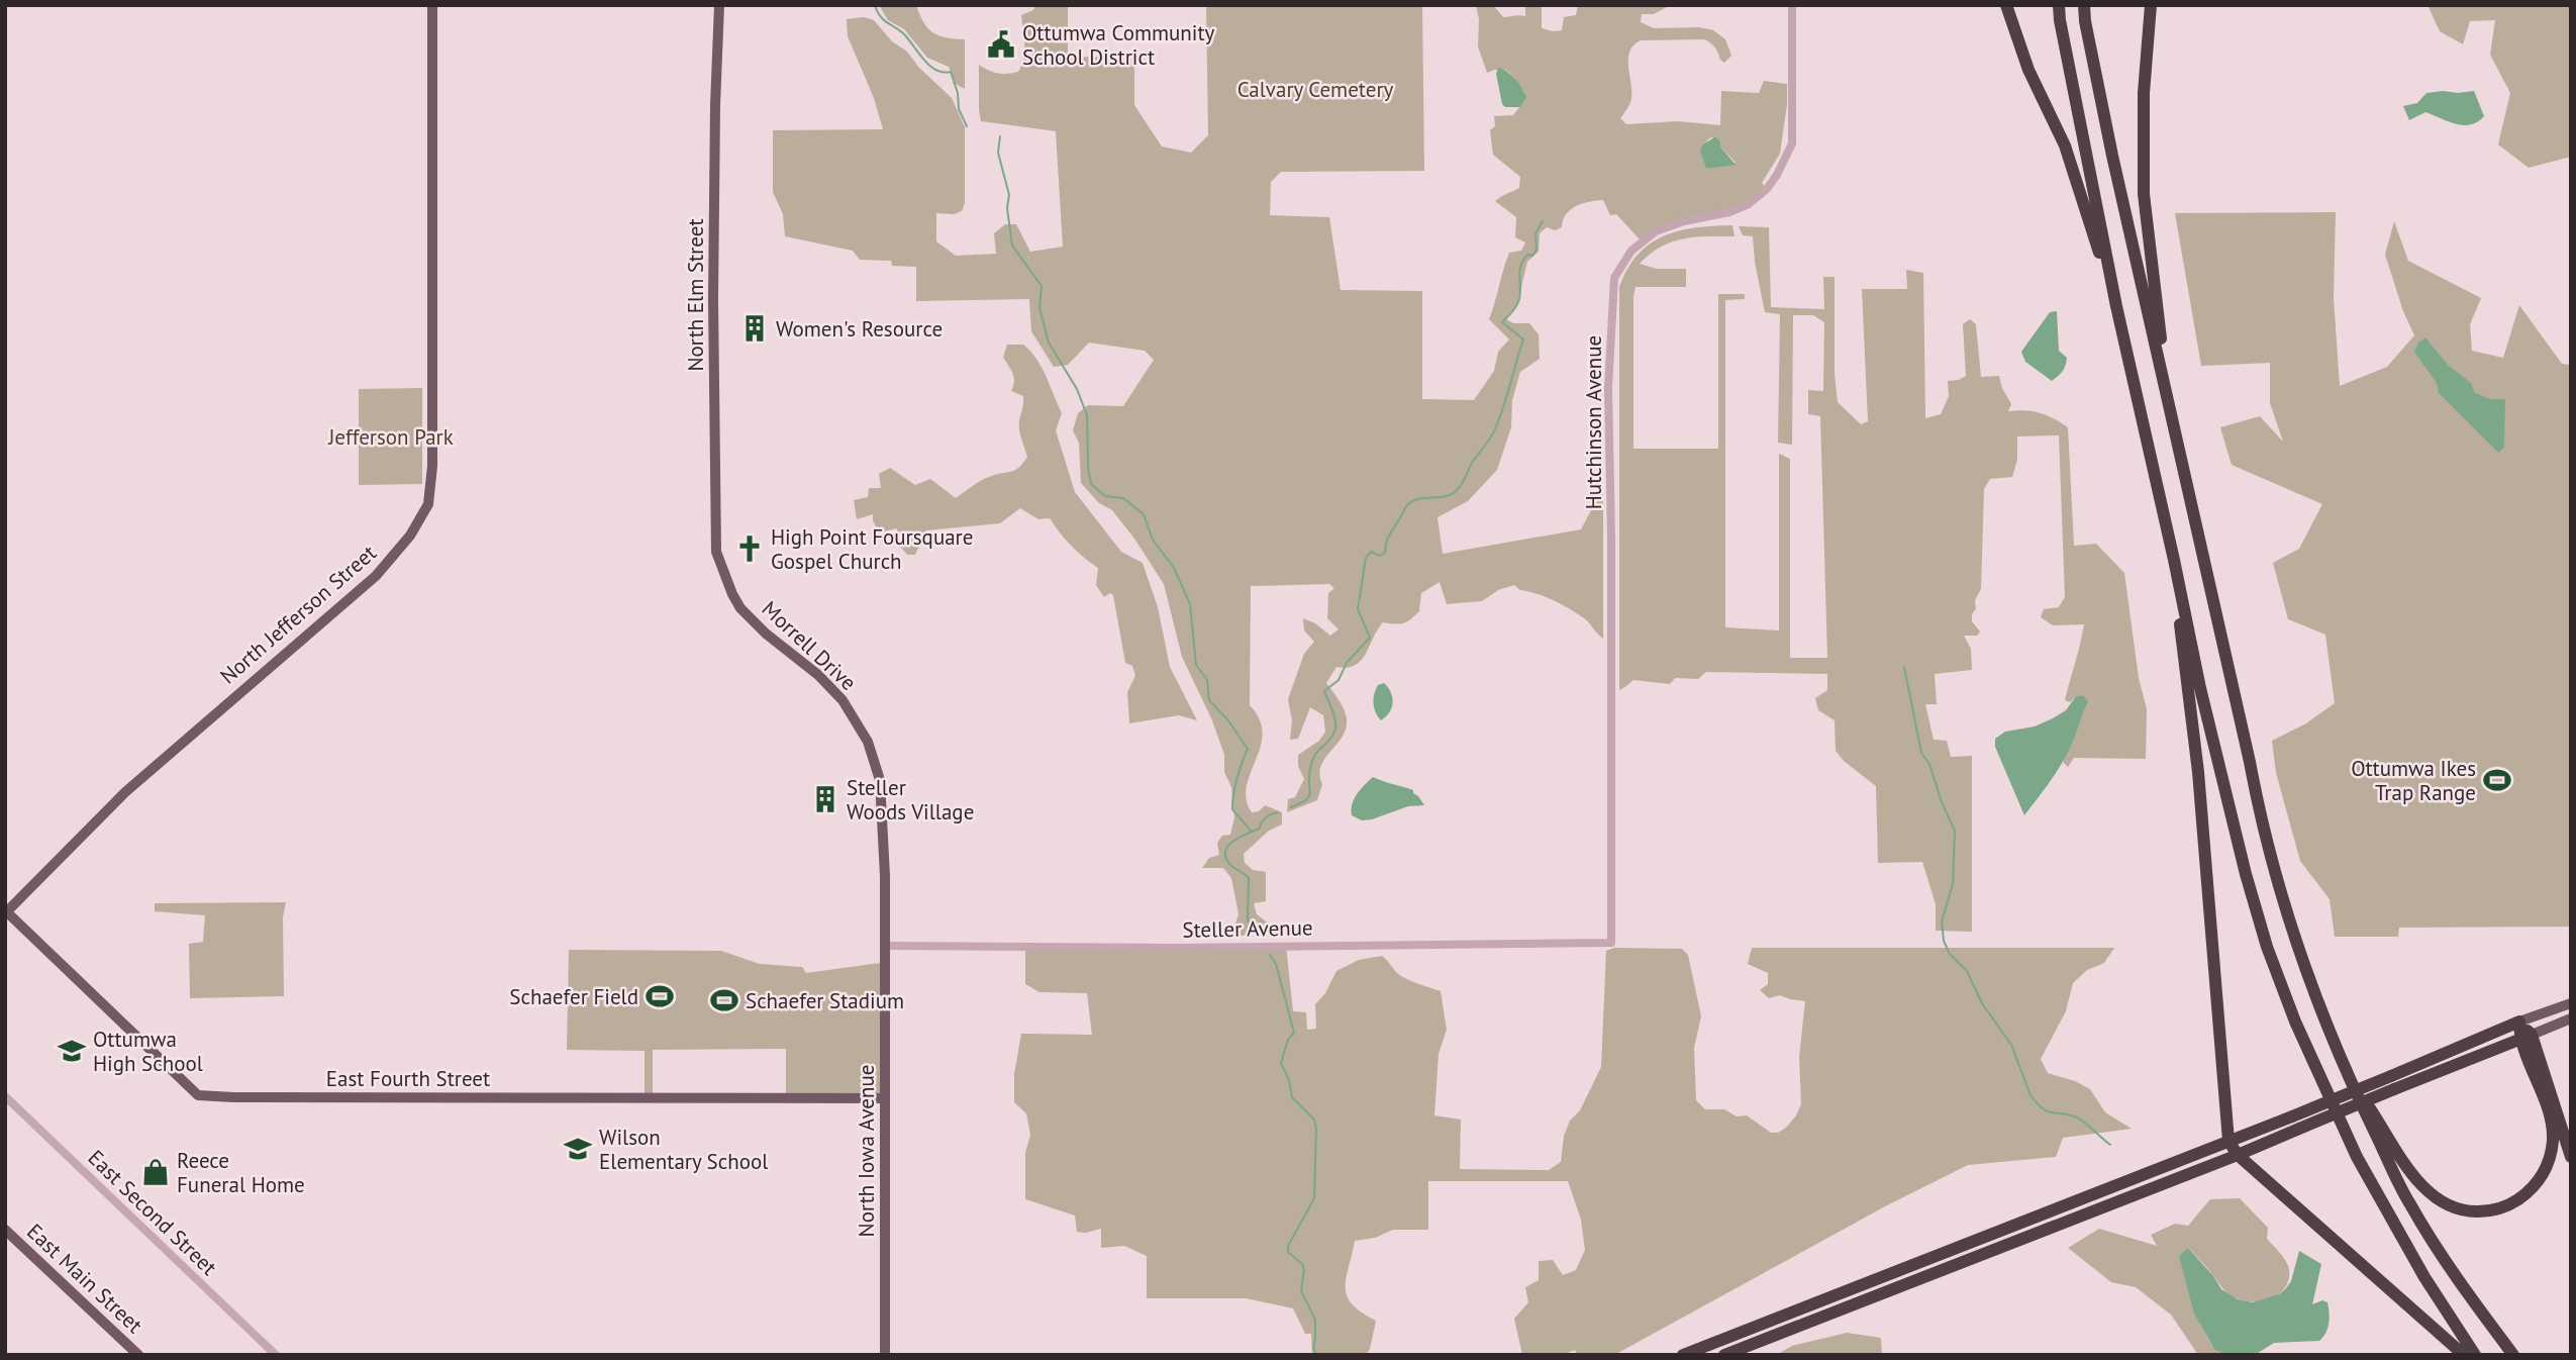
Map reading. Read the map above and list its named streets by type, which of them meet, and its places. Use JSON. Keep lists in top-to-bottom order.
{
  "streets": {
    "main road": [
      "North Elm Street",
      "North Jefferson Street",
      "Morrell Drive",
      "East Fourth Street",
      "North Iowa Avenue",
      "East Main Street"
    ],
    "street": ["Hutchinson Avenue", "Steller Avenue", "East Second Street"]
  },
  "crossings": [
    ["North Elm Street", "Morrell Drive"],
    ["Hutchinson Avenue", "Steller Avenue"],
    ["North Jefferson Street", "East Fourth Street"],
    ["Morrell Drive", "Steller Avenue"],
    ["Morrell Drive", "North Iowa Avenue"],
    ["Steller Avenue", "North Iowa Avenue"],
    ["East Fourth Street", "North Iowa Avenue"]
  ],
  "parks": ["Calvary Cemetery", "Jefferson Park"],
  "places": {
    "public building": ["Ottumwa Community School District"],
    "building": ["Women's Resource", "Steller Woods Village"],
    "church": ["High Point Foursquare Gospel Church"],
    "sports": ["Ottumwa Ikes Trap Range", "Schaefer Field", "Schaefer Stadium"],
    "school or university": ["Ottumwa High School", "Wilson Elementary School"],
    "shop": ["Reece Funeral Home"]
  }
}
